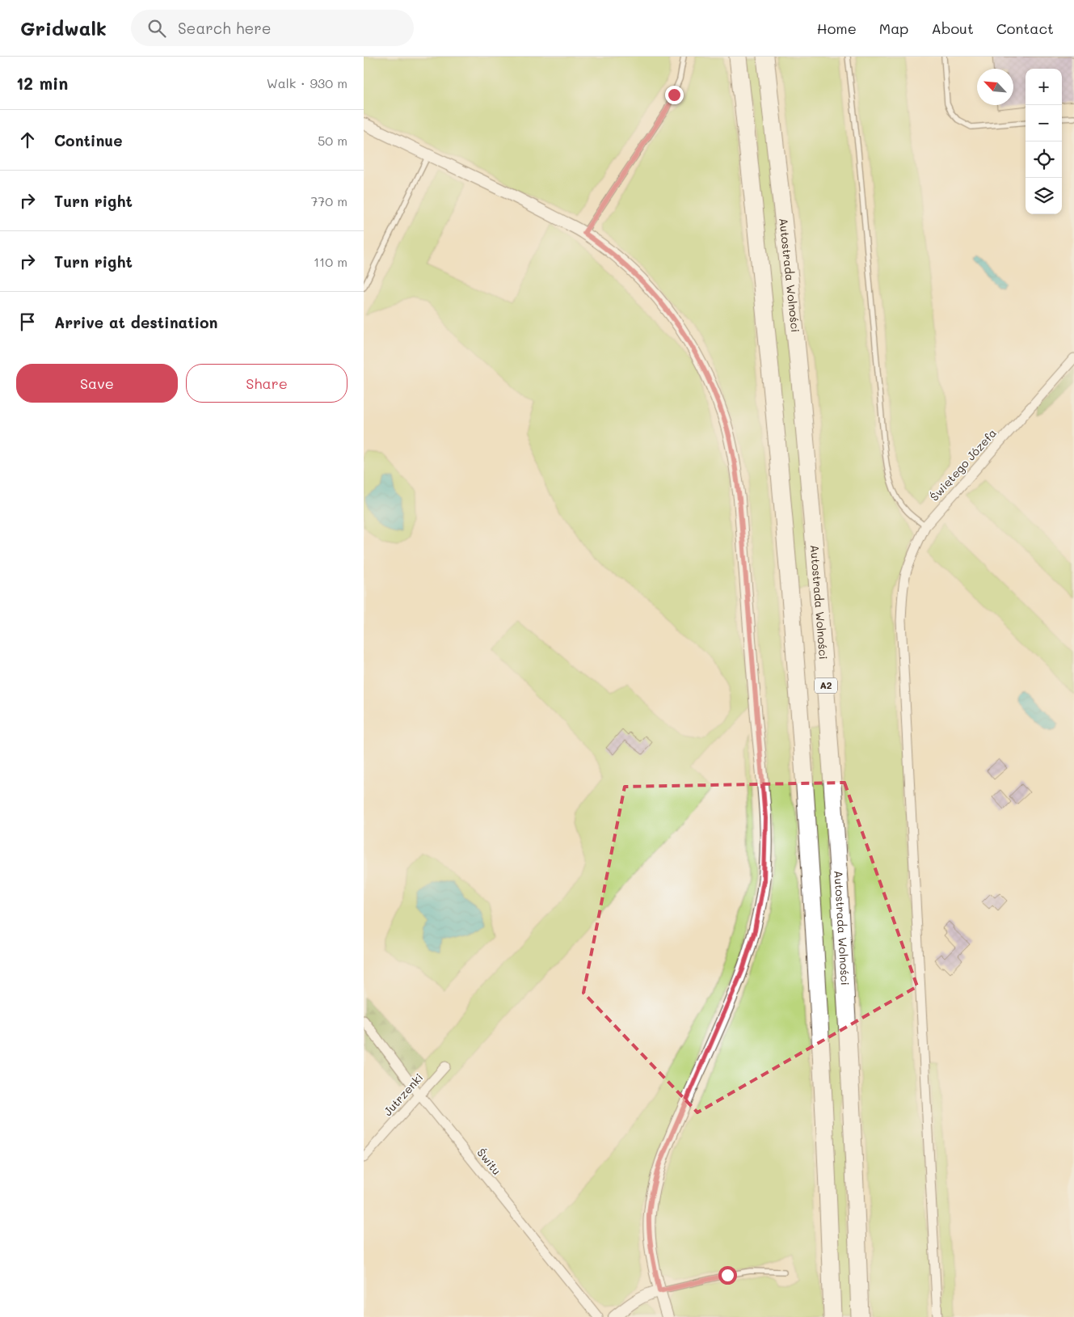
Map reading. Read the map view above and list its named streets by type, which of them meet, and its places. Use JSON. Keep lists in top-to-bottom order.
{
  "streets": {
    "highway": ["Autostrada Wolności", "A2"],
    "street": ["Świętego Józefa", "Jutrzenki", "Świtu"]
  },
  "crossings": [
    ["Jutrzenki", "Świtu"]
  ],
  "north": "top left",
  "page": {
    "header": "Gridwalk",
    "search": "Search here",
    "nav": [
      "Home",
      "Map",
      "About",
      "Contact"
    ],
    "heading": ["12 min", "Walk · 930 m"],
    "map_buttons": ["+", "−"],
    "list": [
      ["Continue", "50 m"],
      ["Turn right", "770 m"],
      ["Turn right", "110 m"],
      "Arrive at destination"
    ],
    "buttons": ["Save", "Share"]
  }
}
